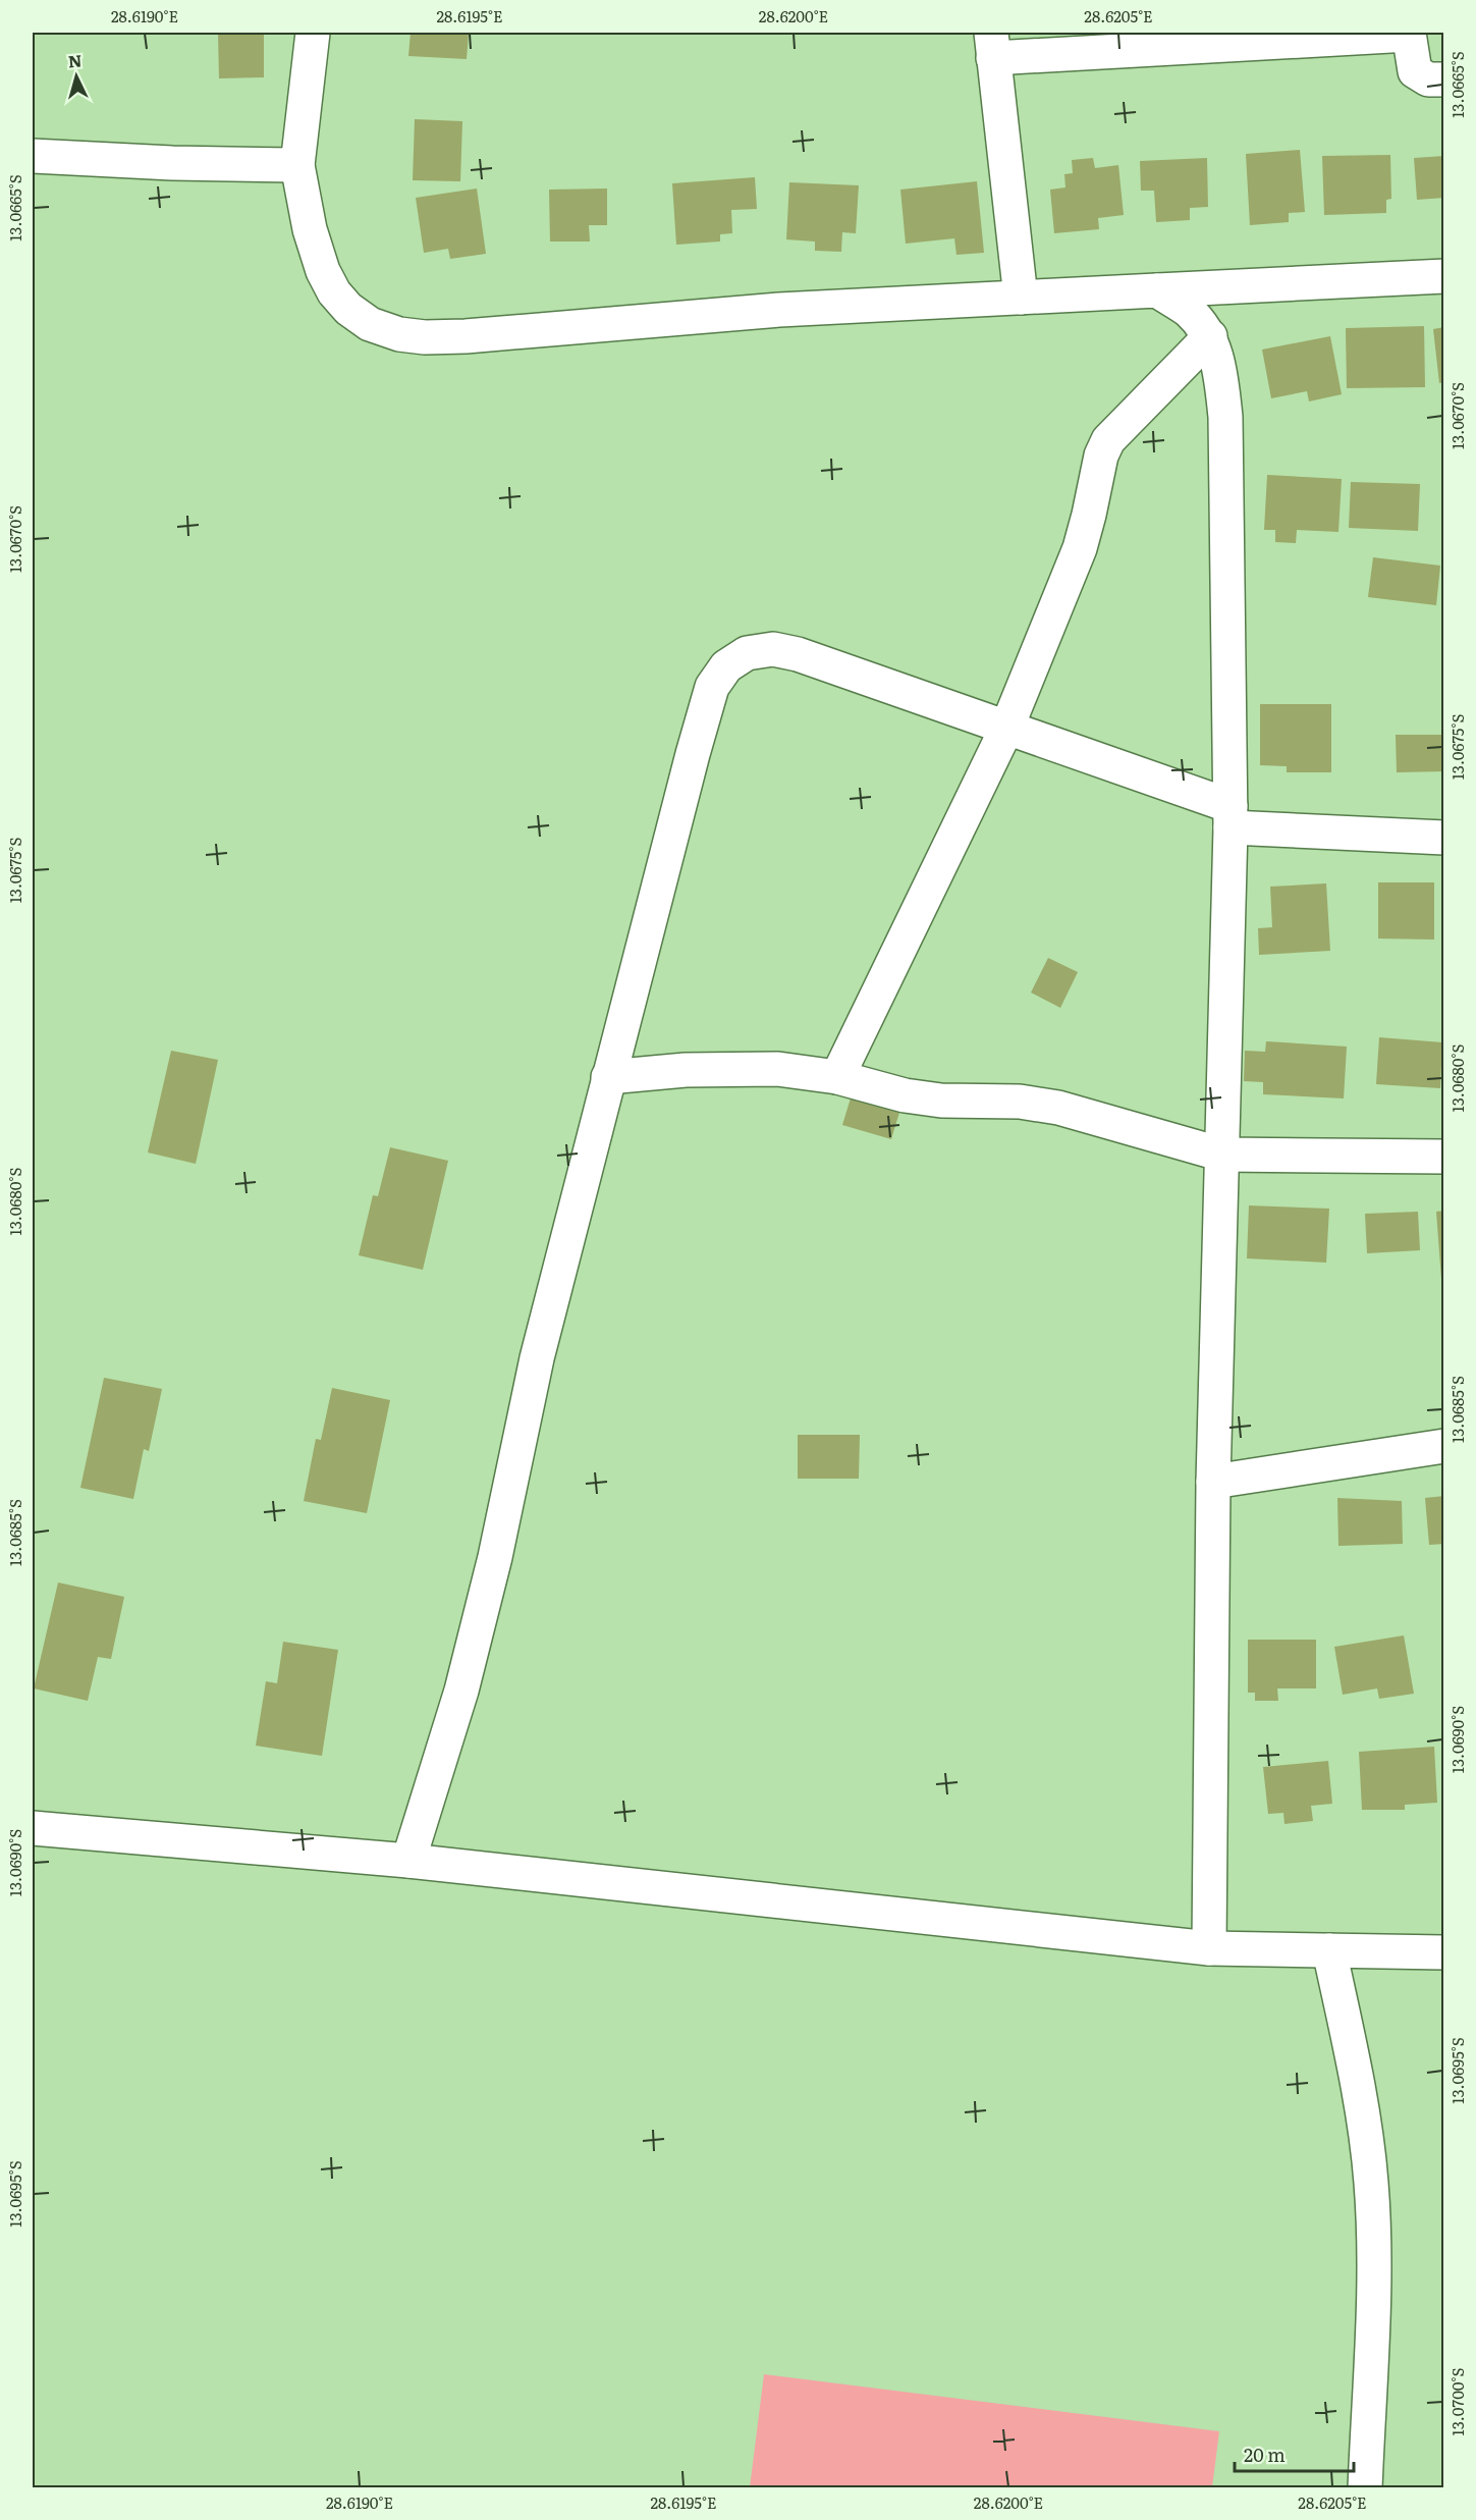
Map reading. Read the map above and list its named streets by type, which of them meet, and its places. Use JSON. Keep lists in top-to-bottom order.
{
  "scale_bar": "20 m",
  "north": "top",
  "coordinates": [
    "28.6190°E",
    "28.6195°E",
    "28.6200°E",
    "28.6205°E",
    "13.0665°S",
    "13.0670°S",
    "13.0675°S",
    "13.0680°S",
    "13.0685°S",
    "13.0690°S",
    "13.0695°S",
    "13.0700°S"
  ]
}
